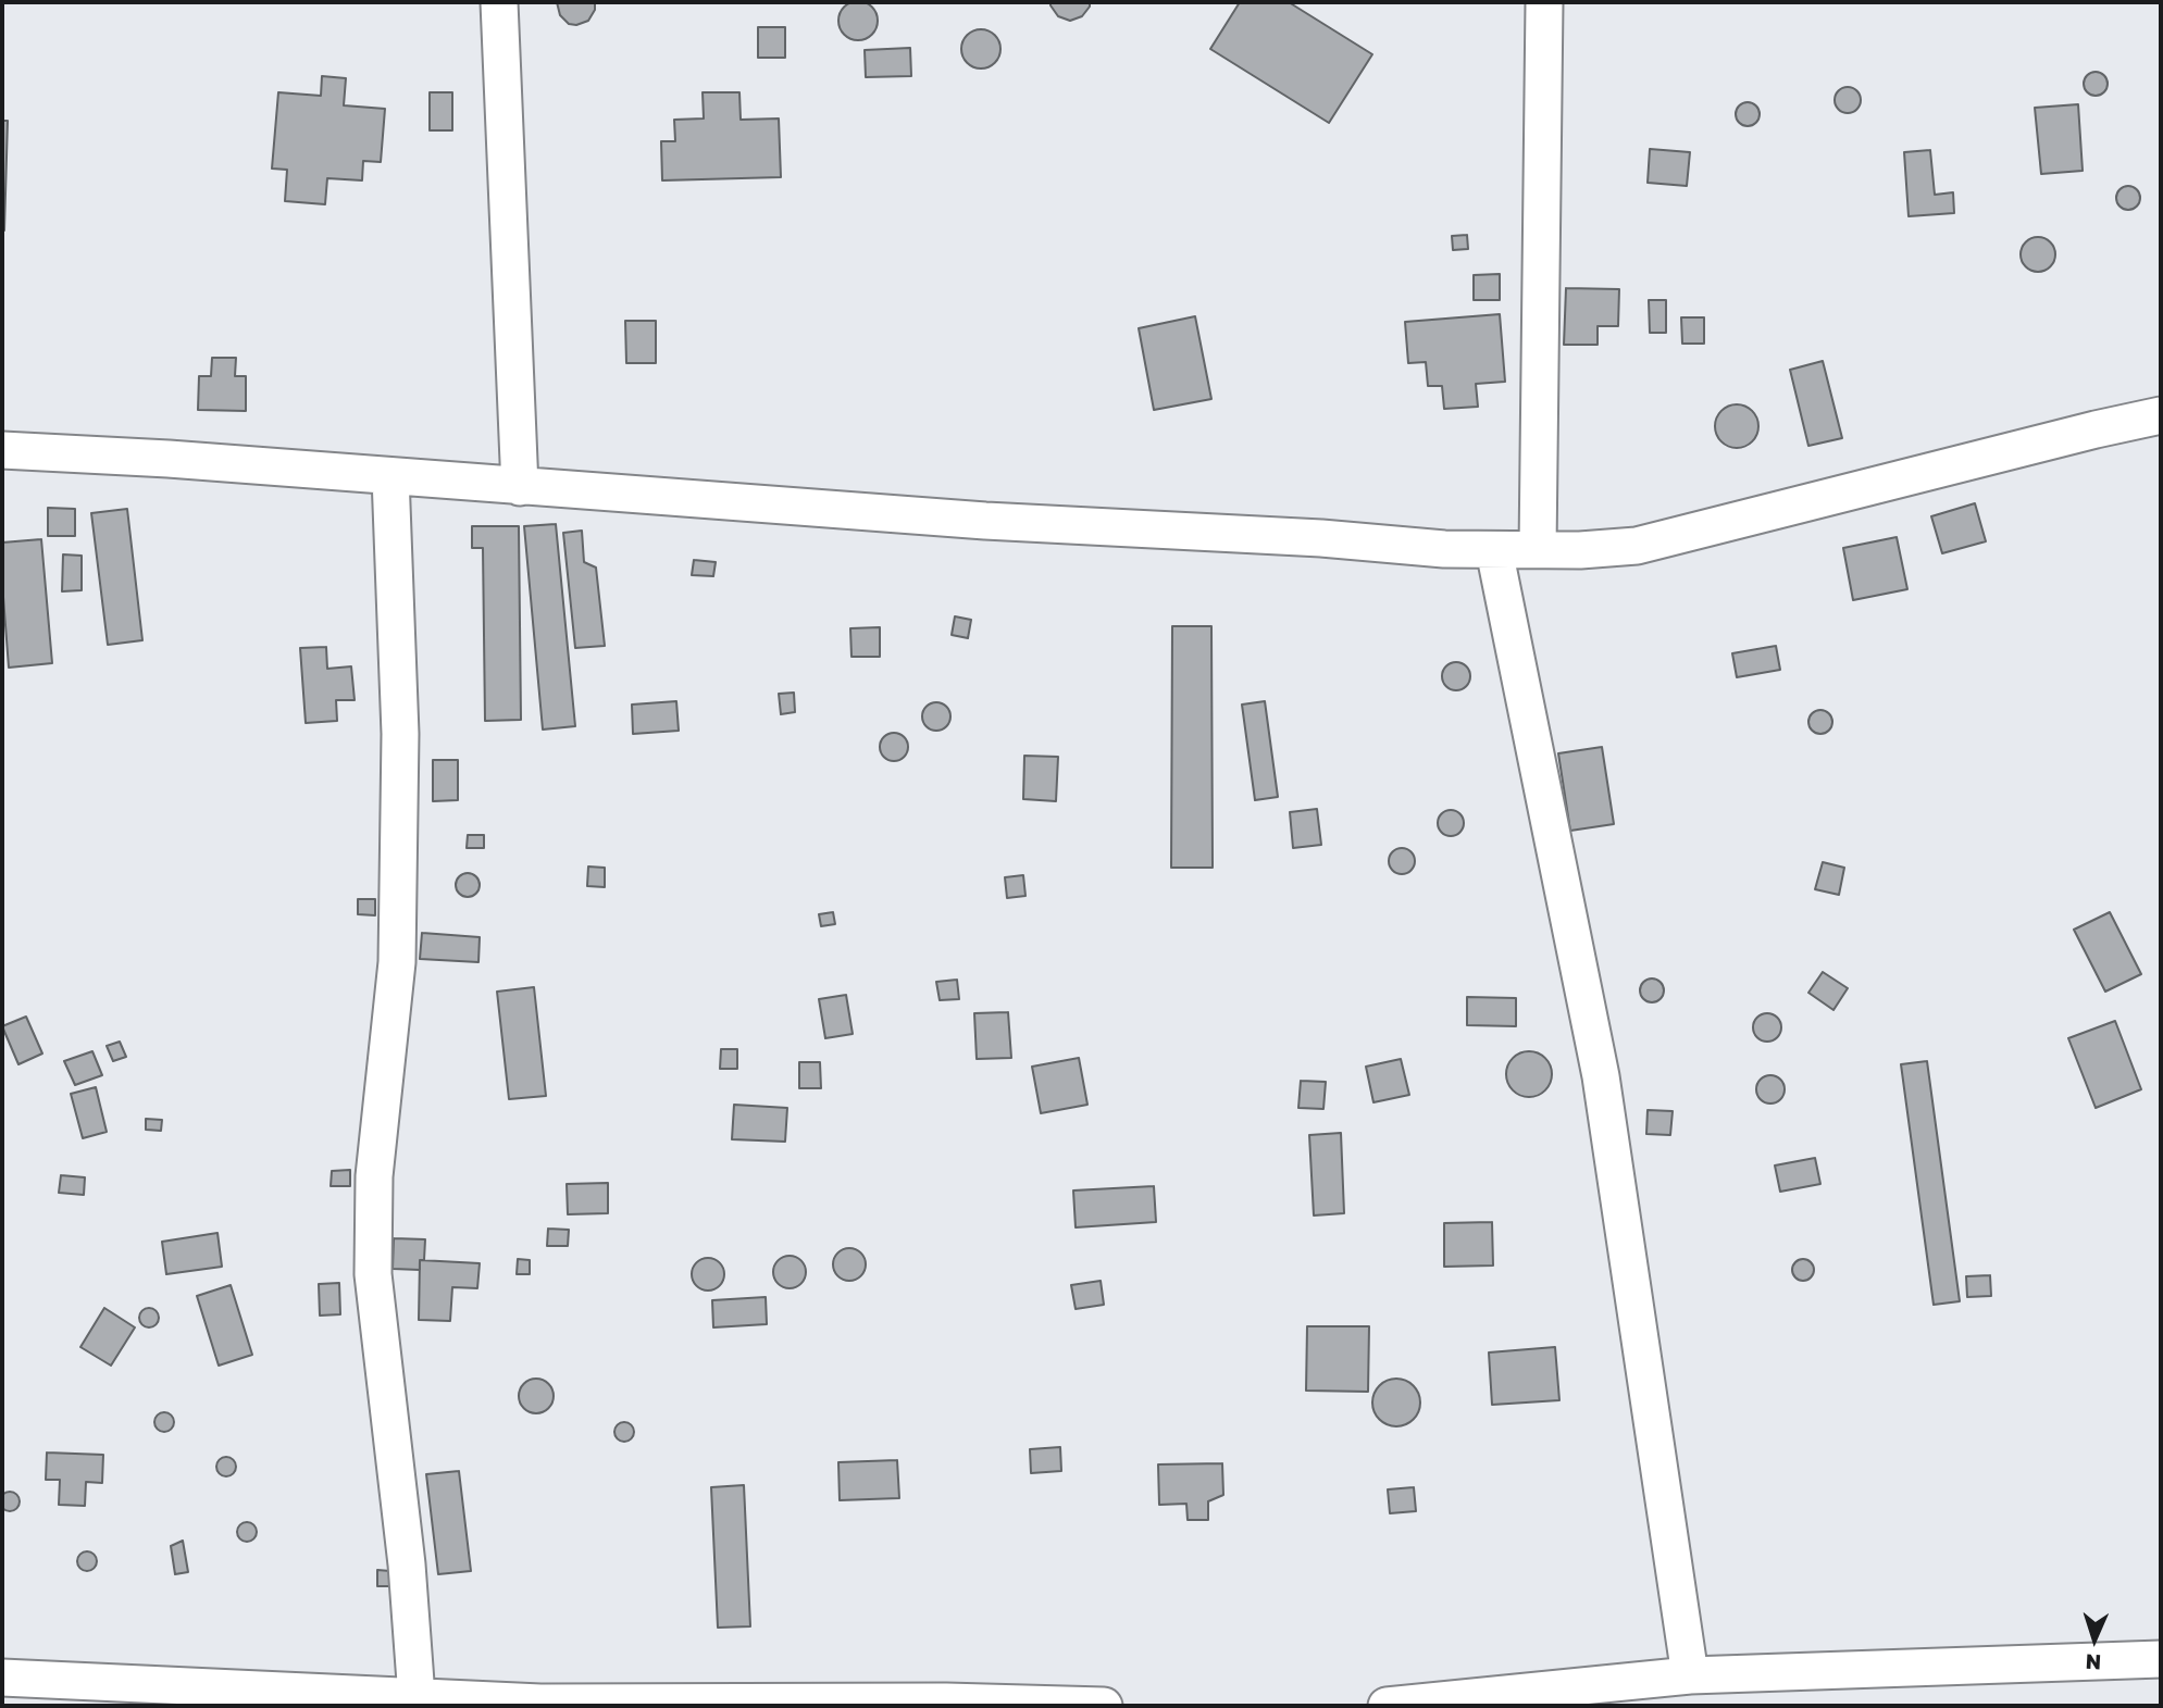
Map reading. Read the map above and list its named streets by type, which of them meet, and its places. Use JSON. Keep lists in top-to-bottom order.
{
  "north": "bottom"
}
